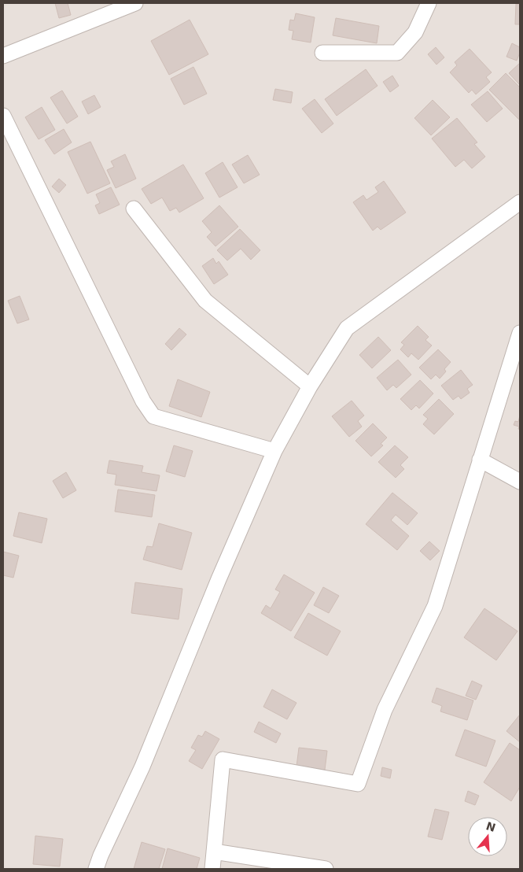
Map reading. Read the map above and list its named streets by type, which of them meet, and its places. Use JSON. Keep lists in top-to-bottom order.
{
  "north": "top"
}
